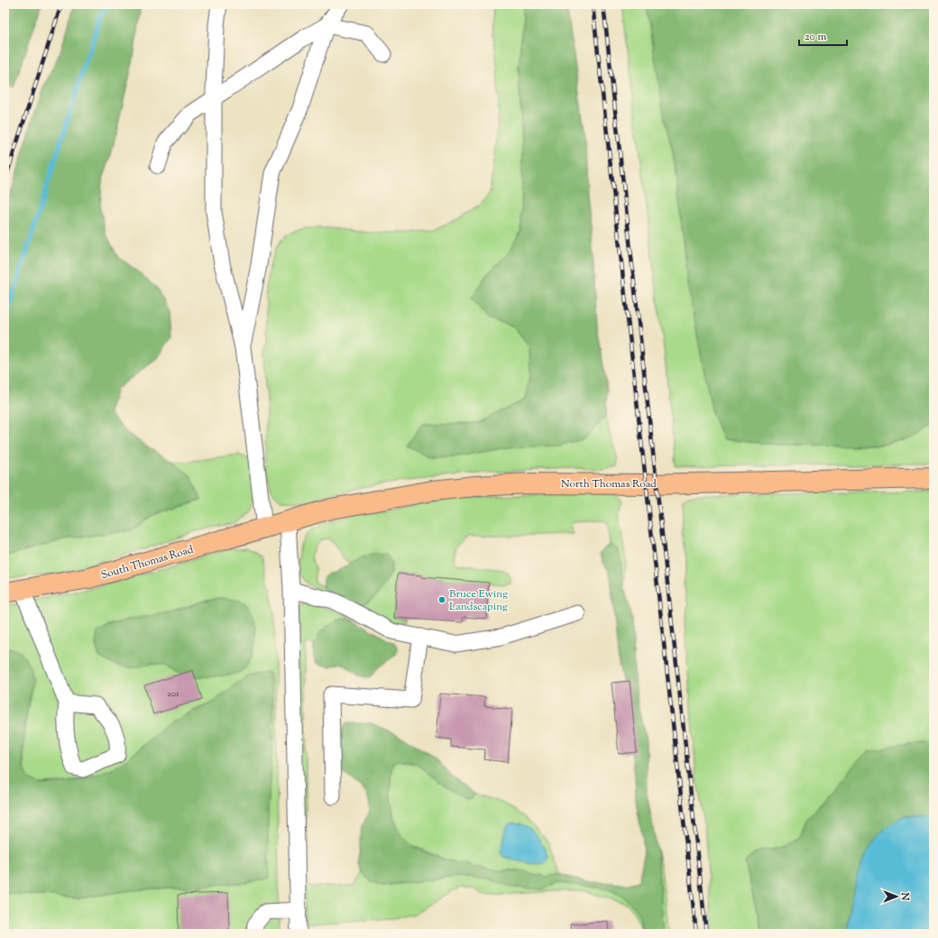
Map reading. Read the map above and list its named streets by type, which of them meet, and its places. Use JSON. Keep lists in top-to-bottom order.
{
  "streets": {
    "main road": ["North Thomas Road", "South Thomas Road"]
  },
  "crossings": [
    ["North Thomas Road", "South Thomas Road"]
  ],
  "places": ["Bruce Ewing Landscaping"],
  "house_numbers": ["201"],
  "scale_bar": "20 m",
  "north": "right"
}
